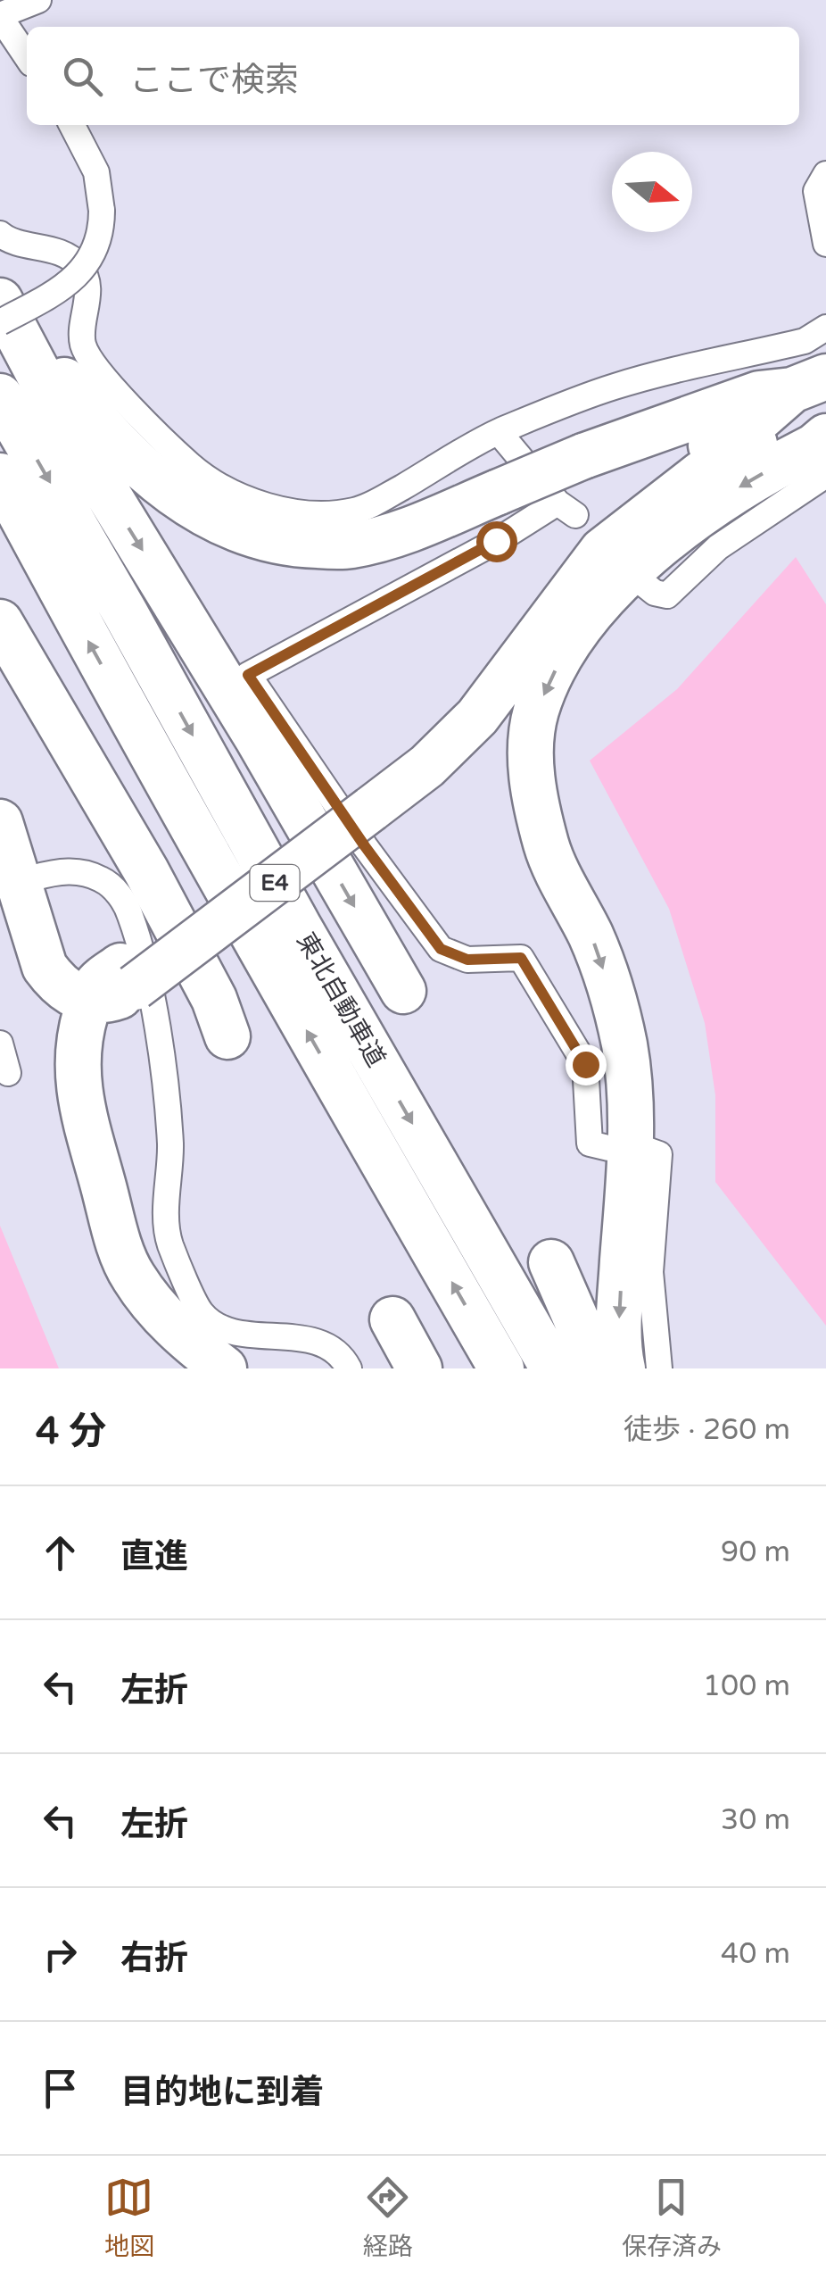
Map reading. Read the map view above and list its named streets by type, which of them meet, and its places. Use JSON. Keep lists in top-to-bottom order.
{
  "streets": {
    "highway": ["E4", "東北自動車道"]
  },
  "north": "right",
  "page": {
    "search": "ここで検索",
    "heading": ["4 分", "徒歩 · 260 m"],
    "list": [
      ["直進", "90 m"],
      ["左折", "100 m"],
      ["左折", "30 m"],
      ["右折", "40 m"],
      "目的地に到着"
    ],
    "nav": ["地図", "経路", "保存済み"]
  }
}
